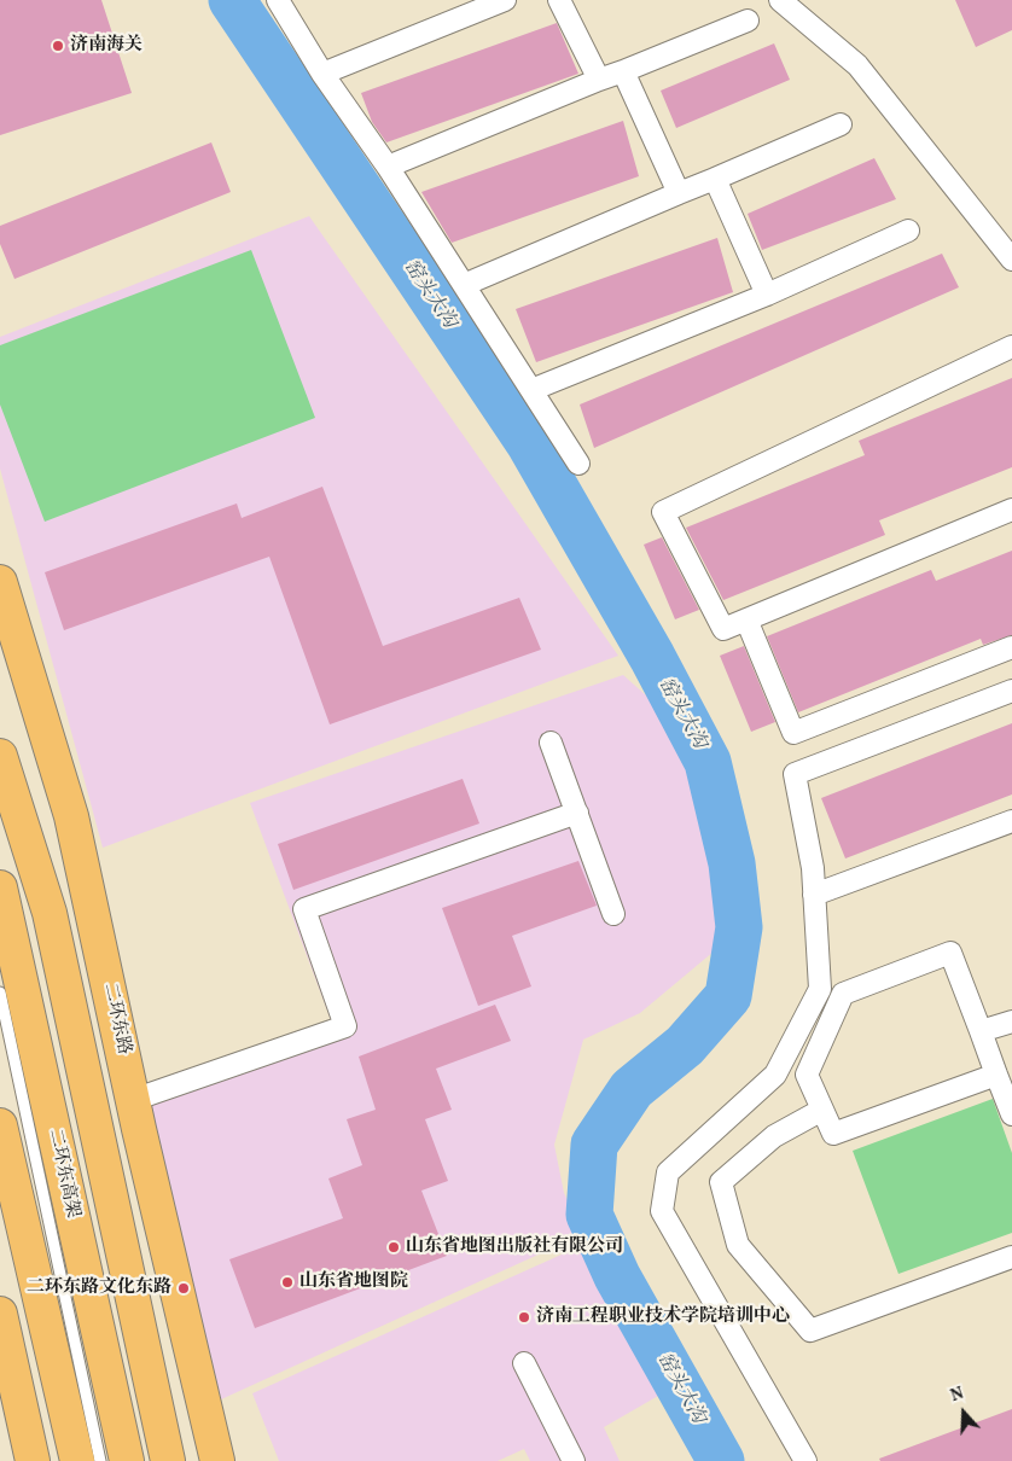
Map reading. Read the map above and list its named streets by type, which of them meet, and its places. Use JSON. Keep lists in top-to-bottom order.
{
  "streets": {
    "highway": ["二环东路", "二环东高架"]
  },
  "water": ["窑头大沟"],
  "places": [
    "济南海关",
    "山东省地图出版社有限公司",
    "山东省地图院",
    "二环东路文化东路",
    "济南工程职业技术学院培训中心"
  ],
  "north": "top"
}
